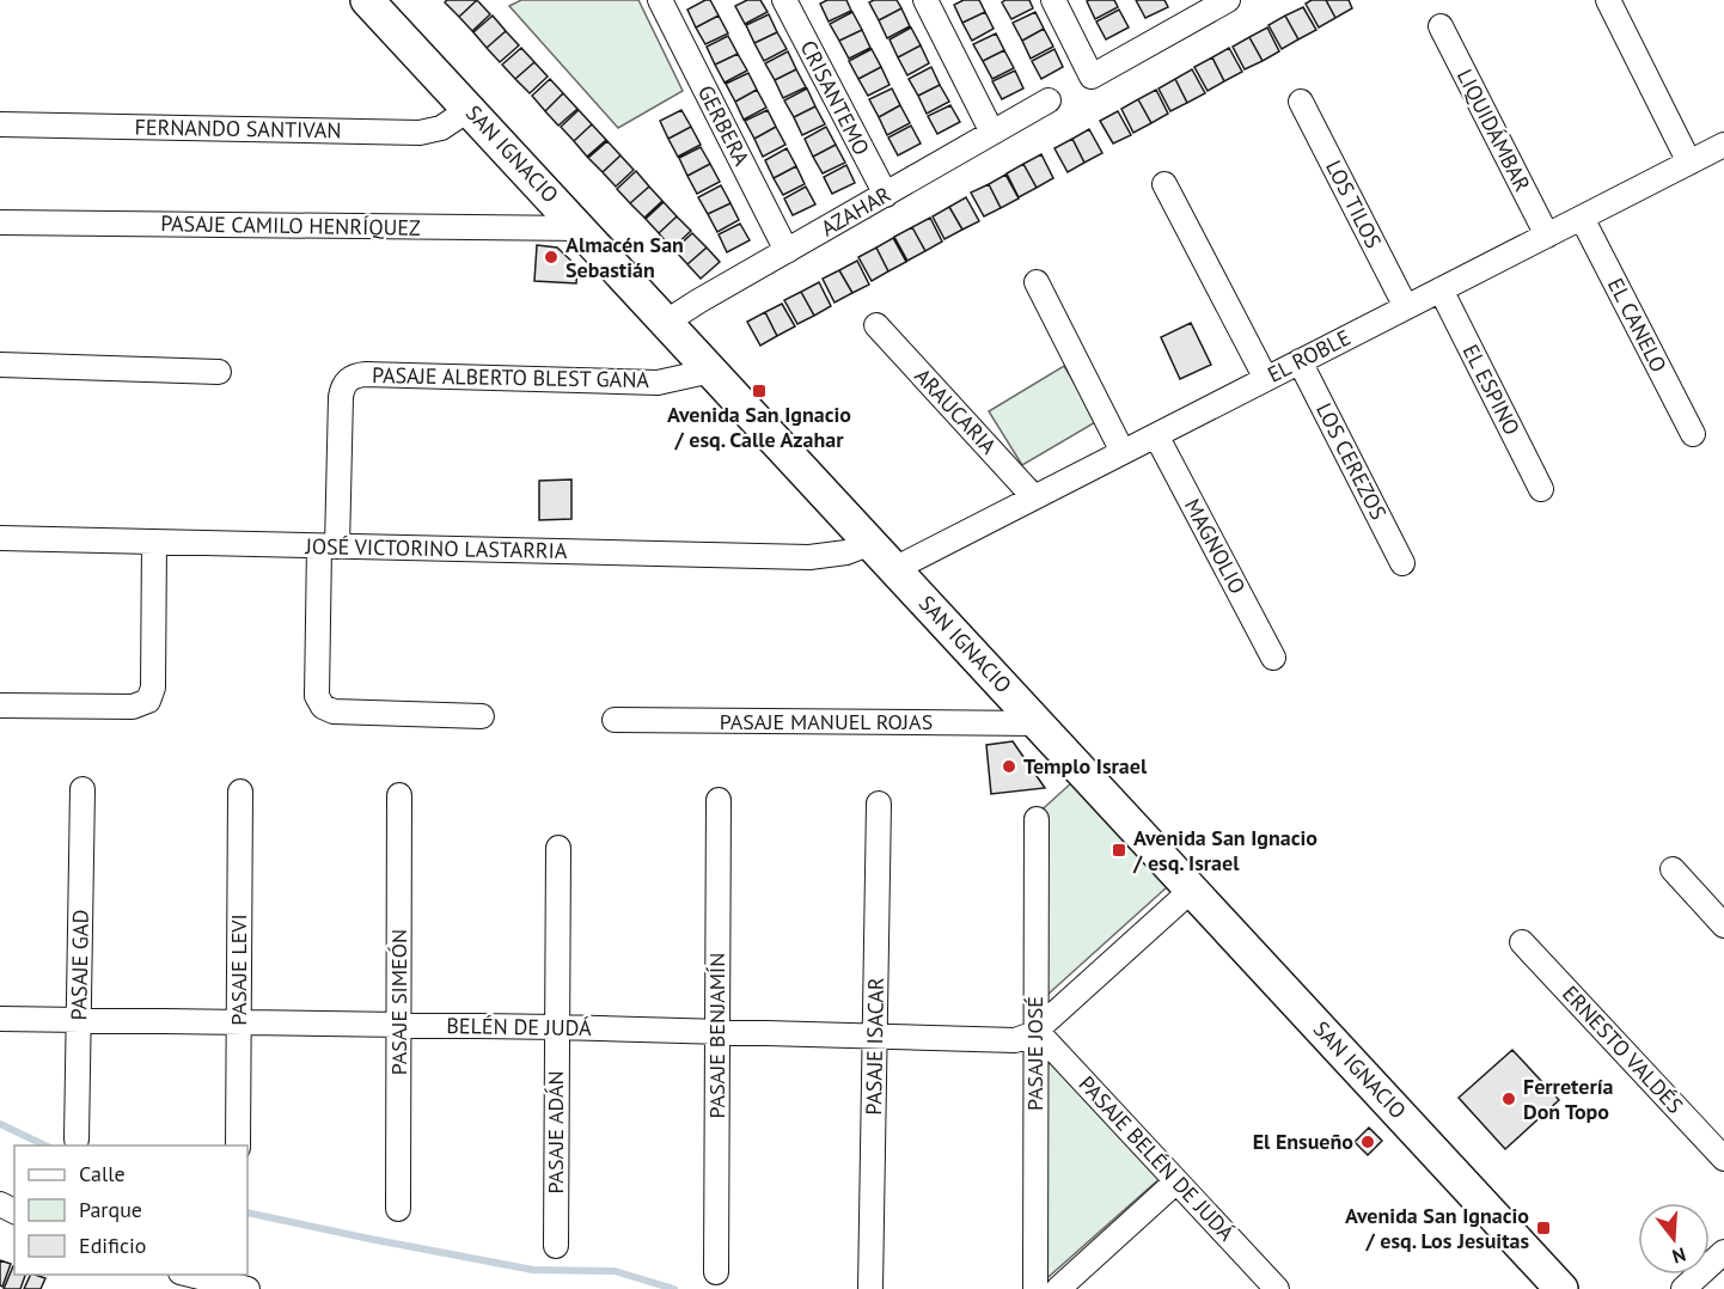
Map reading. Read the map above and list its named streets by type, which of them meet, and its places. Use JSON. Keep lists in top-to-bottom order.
{
  "streets": {
    "main road": ["SAN IGNACIO"],
    "street": [
      "CRISANTEMO",
      "GERBERA",
      "FERNANDO SANTIVAN",
      "LIQUIDÁMBAR",
      "LOS TILOS",
      "AZAHAR",
      "PASAJE CAMILO HENRÍQUEZ",
      "EL CANELO",
      "EL ROBLE",
      "PASAJE ALBERTO BLEST GANA",
      "EL ESPINO",
      "ARAUCARIA",
      "LOS CEREZOS",
      "MAGNOLIO",
      "JOSÉ VICTORINO LASTARRIA",
      "PASAJE MANUEL ROJAS",
      "PASAJE GAD",
      "PASAJE LEVI",
      "PASAJE SIMEÓN",
      "BELÉN DE JUDÁ",
      "PASAJE BENJAMÍN",
      "PASAJE ISACAR",
      "ERNESTO VALDÉS",
      "PASAJE JOSÉ",
      "PASAJE ADÁN",
      "PASAJE BELÉN DE JUDÁ"
    ]
  },
  "crossings": [
    ["CRISANTEMO", "AZAHAR"],
    ["GERBERA", "AZAHAR"],
    ["FERNANDO SANTIVAN", "SAN IGNACIO"],
    ["LIQUIDÁMBAR", "EL ROBLE"],
    ["SAN IGNACIO", "AZAHAR"],
    ["SAN IGNACIO", "PASAJE CAMILO HENRÍQUEZ"],
    ["SAN IGNACIO", "EL ROBLE"],
    ["SAN IGNACIO", "PASAJE ALBERTO BLEST GANA"],
    ["SAN IGNACIO", "JOSÉ VICTORINO LASTARRIA"],
    ["SAN IGNACIO", "PASAJE MANUEL ROJAS"],
    ["LOS TILOS", "EL ROBLE"],
    ["EL CANELO", "EL ROBLE"],
    ["EL ROBLE", "EL ESPINO"],
    ["EL ROBLE", "ARAUCARIA"],
    ["EL ROBLE", "LOS CEREZOS"],
    ["EL ROBLE", "MAGNOLIO"],
    ["PASAJE ALBERTO BLEST GANA", "JOSÉ VICTORINO LASTARRIA"],
    ["PASAJE GAD", "BELÉN DE JUDÁ"],
    ["PASAJE LEVI", "BELÉN DE JUDÁ"],
    ["PASAJE SIMEÓN", "BELÉN DE JUDÁ"],
    ["BELÉN DE JUDÁ", "PASAJE BENJAMÍN"],
    ["BELÉN DE JUDÁ", "PASAJE ISACAR"],
    ["BELÉN DE JUDÁ", "PASAJE JOSÉ"],
    ["BELÉN DE JUDÁ", "PASAJE ADÁN"],
    ["BELÉN DE JUDÁ", "PASAJE BELÉN DE JUDÁ"],
    ["PASAJE JOSÉ", "PASAJE BELÉN DE JUDÁ"]
  ],
  "places": {
    "other": [
      "Almacén San Sebastián",
      "Templo Israel",
      "Ferretería Don Topo",
      "El Ensueño"
    ],
    "transit": ["Avenida San Ignacio / esq. Calle Azahar", "Avenida San Ignacio / esq. Israel", "Avenida San Ignacio / esq. Los Jesuitas"]
  },
  "legend": ["Calle", "Parque", "Edificio"],
  "north": "bottom"
}
